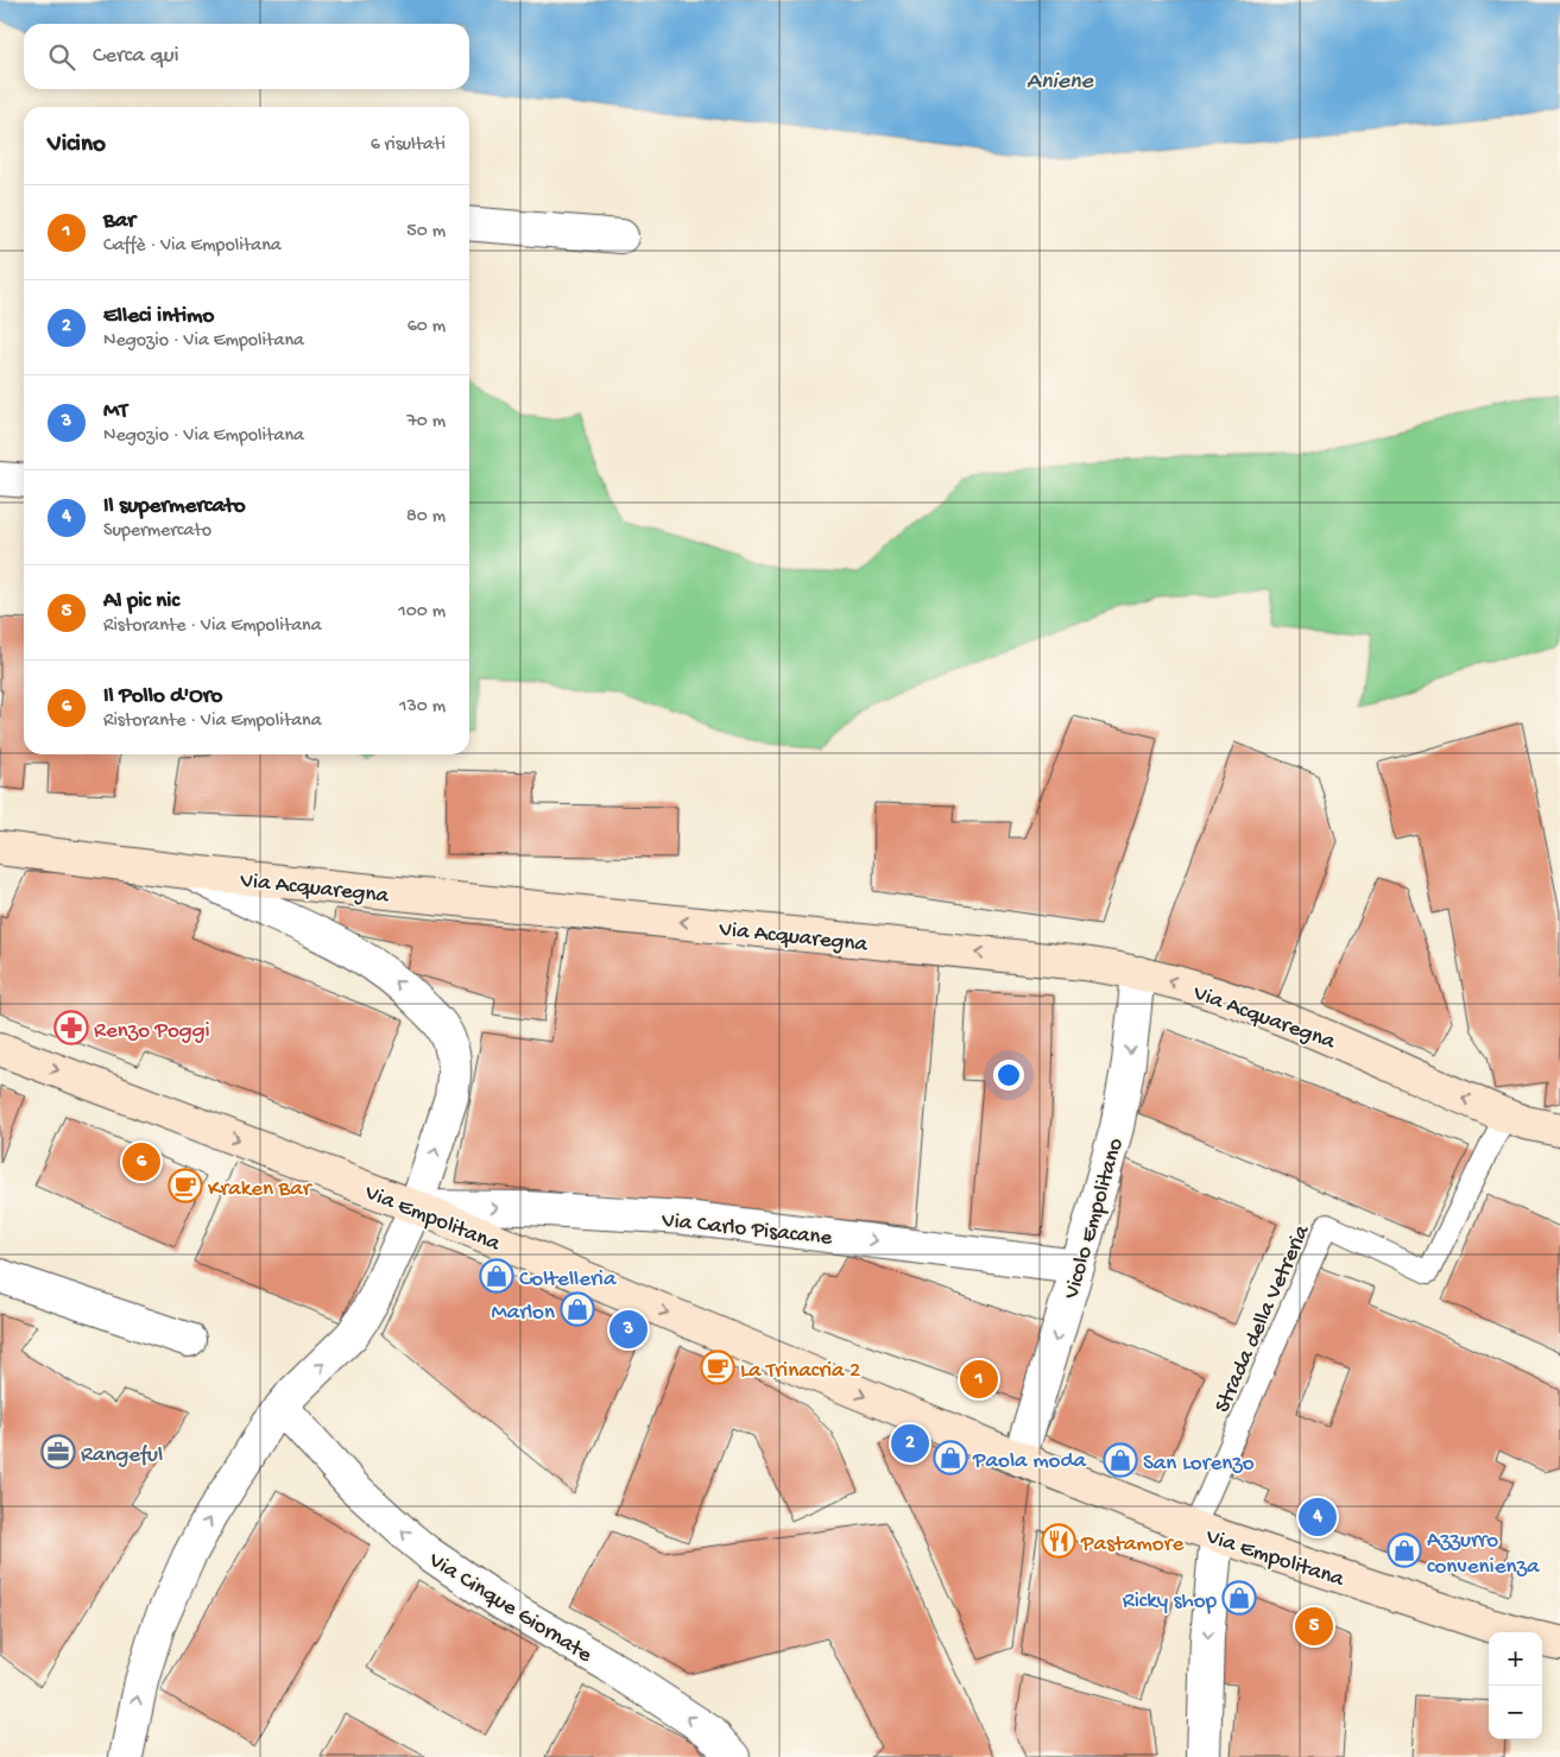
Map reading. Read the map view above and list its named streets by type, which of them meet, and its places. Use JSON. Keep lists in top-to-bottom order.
{
  "streets": {
    "main road": ["Via Acquaregna", "Via Empolitana"],
    "street": ["Vicolo Empolitano", "Via Carlo Pisacane", "Via Cinque Giornate"],
    "lane": ["Strada della Vetreria"]
  },
  "crossings": [
    ["Via Acquaregna", "Vicolo Empolitano"],
    ["Via Acquaregna", "Strada della Vetreria"],
    ["Via Empolitana", "Vicolo Empolitano"],
    ["Via Empolitana", "Via Carlo Pisacane"],
    ["Via Empolitana", "Strada della Vetreria"],
    ["Vicolo Empolitano", "Via Carlo Pisacane"]
  ],
  "one_way": [
    "Via Acquaregna",
    "Via Empolitana",
    "Vicolo Empolitano",
    "Via Carlo Pisacane",
    "Via Cinque Giornate"
  ],
  "water": ["Aniene"],
  "places": {
    "pharmacy": ["Renzo Poggi"],
    "cafe": ["Kraken Bar", "La Trinacria 2"],
    "shop": [
      "Coltelleria",
      "Marlon",
      "Paola moda",
      "San Lorenzo",
      "Azzurro convenienza",
      "Ricky shop"
    ],
    "office": ["Rangeful"],
    "restaurant": ["Pastamore"]
  },
  "page": {
    "search": "Cerca qui",
    "heading": ["Vicino", "6 risultati"],
    "list": [
      {
        "mark": "1",
        "name": "Bar",
        "note": "Caffè · Via Empolitana",
        "value": "50 m"
      },
      {
        "mark": "2",
        "name": "Elleci intimo",
        "note": "Negozio · Via Empolitana",
        "value": "60 m"
      },
      {
        "mark": "3",
        "name": "MT",
        "note": "Negozio · Via Empolitana",
        "value": "70 m"
      },
      {
        "mark": "4",
        "name": "Il supermercato",
        "note": "Supermercato",
        "value": "80 m"
      },
      {
        "mark": "5",
        "name": "Al pic nic",
        "note": "Ristorante · Via Empolitana",
        "value": "100 m"
      },
      {
        "mark": "6",
        "name": "Il Pollo d'Oro",
        "note": "Ristorante · Via Empolitana",
        "value": "130 m"
      }
    ],
    "pins": [
      "6",
      "3",
      "1",
      "2",
      "4",
      "5"
    ],
    "map_buttons": ["+", "−"]
  }
}
